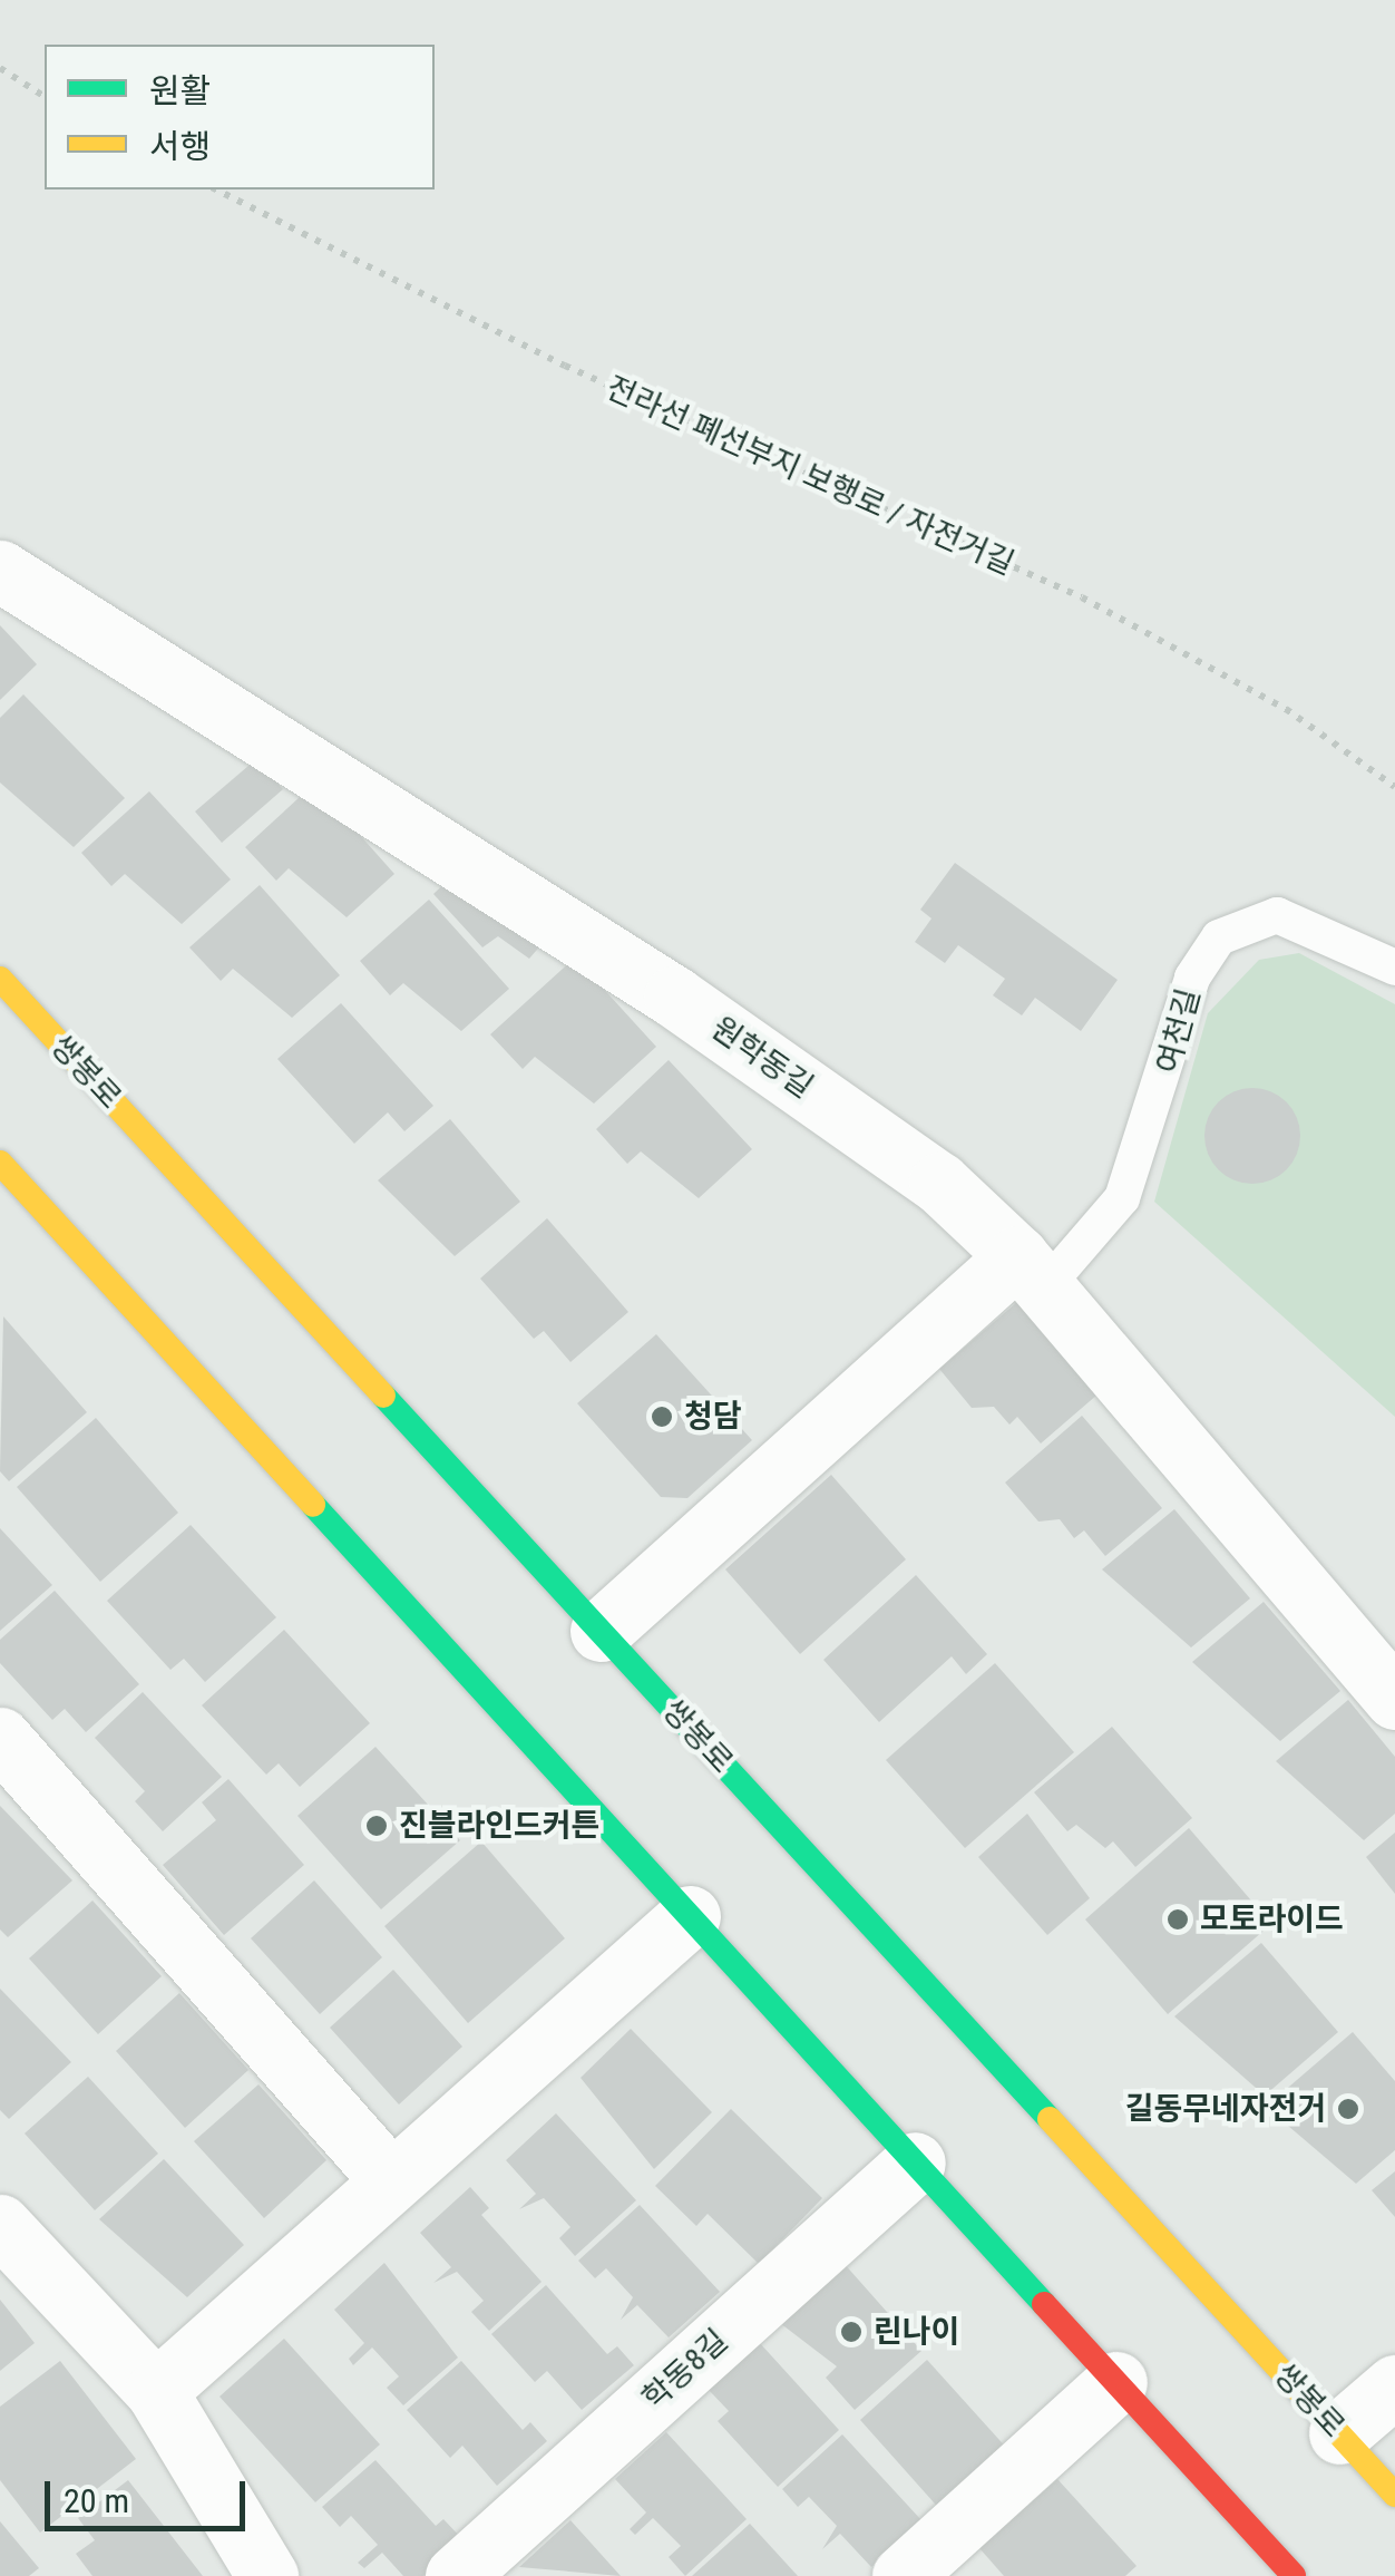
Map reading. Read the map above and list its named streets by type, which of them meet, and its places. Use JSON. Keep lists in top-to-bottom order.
{
  "streets": {
    "street": ["원학동길", "쌍봉로", "학동8길"],
    "lane": ["여천길"],
    "path": ["전라선 폐선부지 보행로 / 자전거길"]
  },
  "crossings": [
    ["여천길", "원학동길"]
  ],
  "places": [
    "청담",
    "진블라인드커튼",
    "모토라이드",
    "길동무네자전거",
    "린나이"
  ],
  "legend": ["원활", "서행"],
  "scale_bar": "20 m"
}
